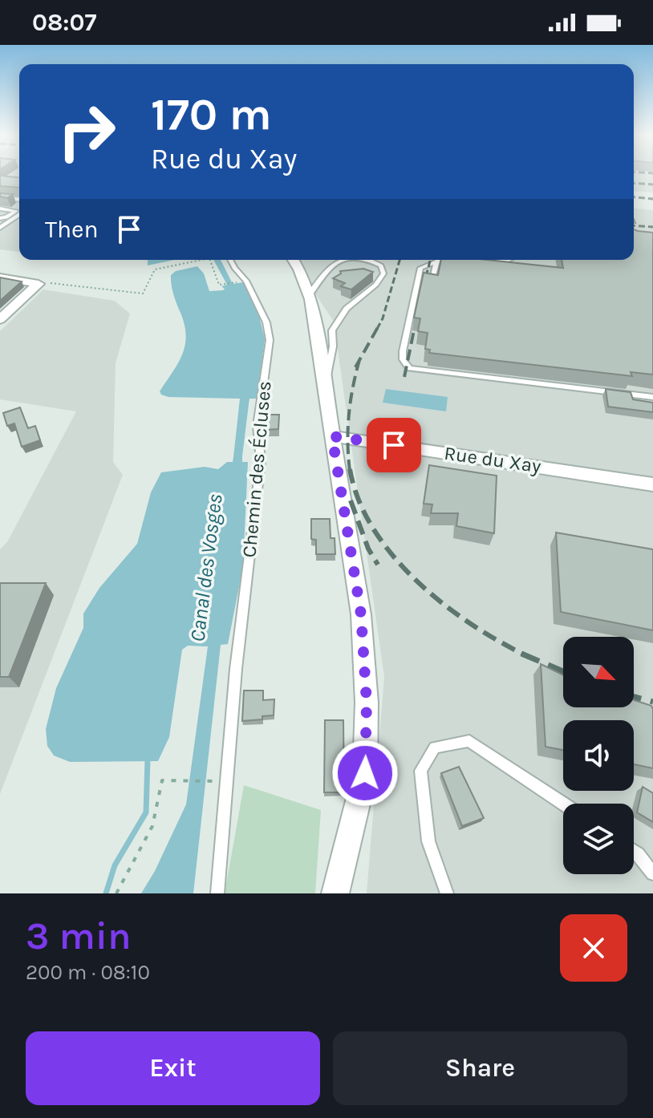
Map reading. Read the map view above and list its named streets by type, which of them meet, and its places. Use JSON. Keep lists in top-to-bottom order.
{
  "streets": {
    "street": ["Rue du Xay"],
    "lane": ["Chemin des Écluses"]
  },
  "water": ["Canal des Vosges"],
  "north": "bottom right",
  "page": {
    "status": "08:07",
    "turn": ["170 m", "Rue du Xay"],
    "then": "Then",
    "heading": ["3 min", "200 m · 08:10"],
    "buttons": ["Exit", "Share"]
  }
}
